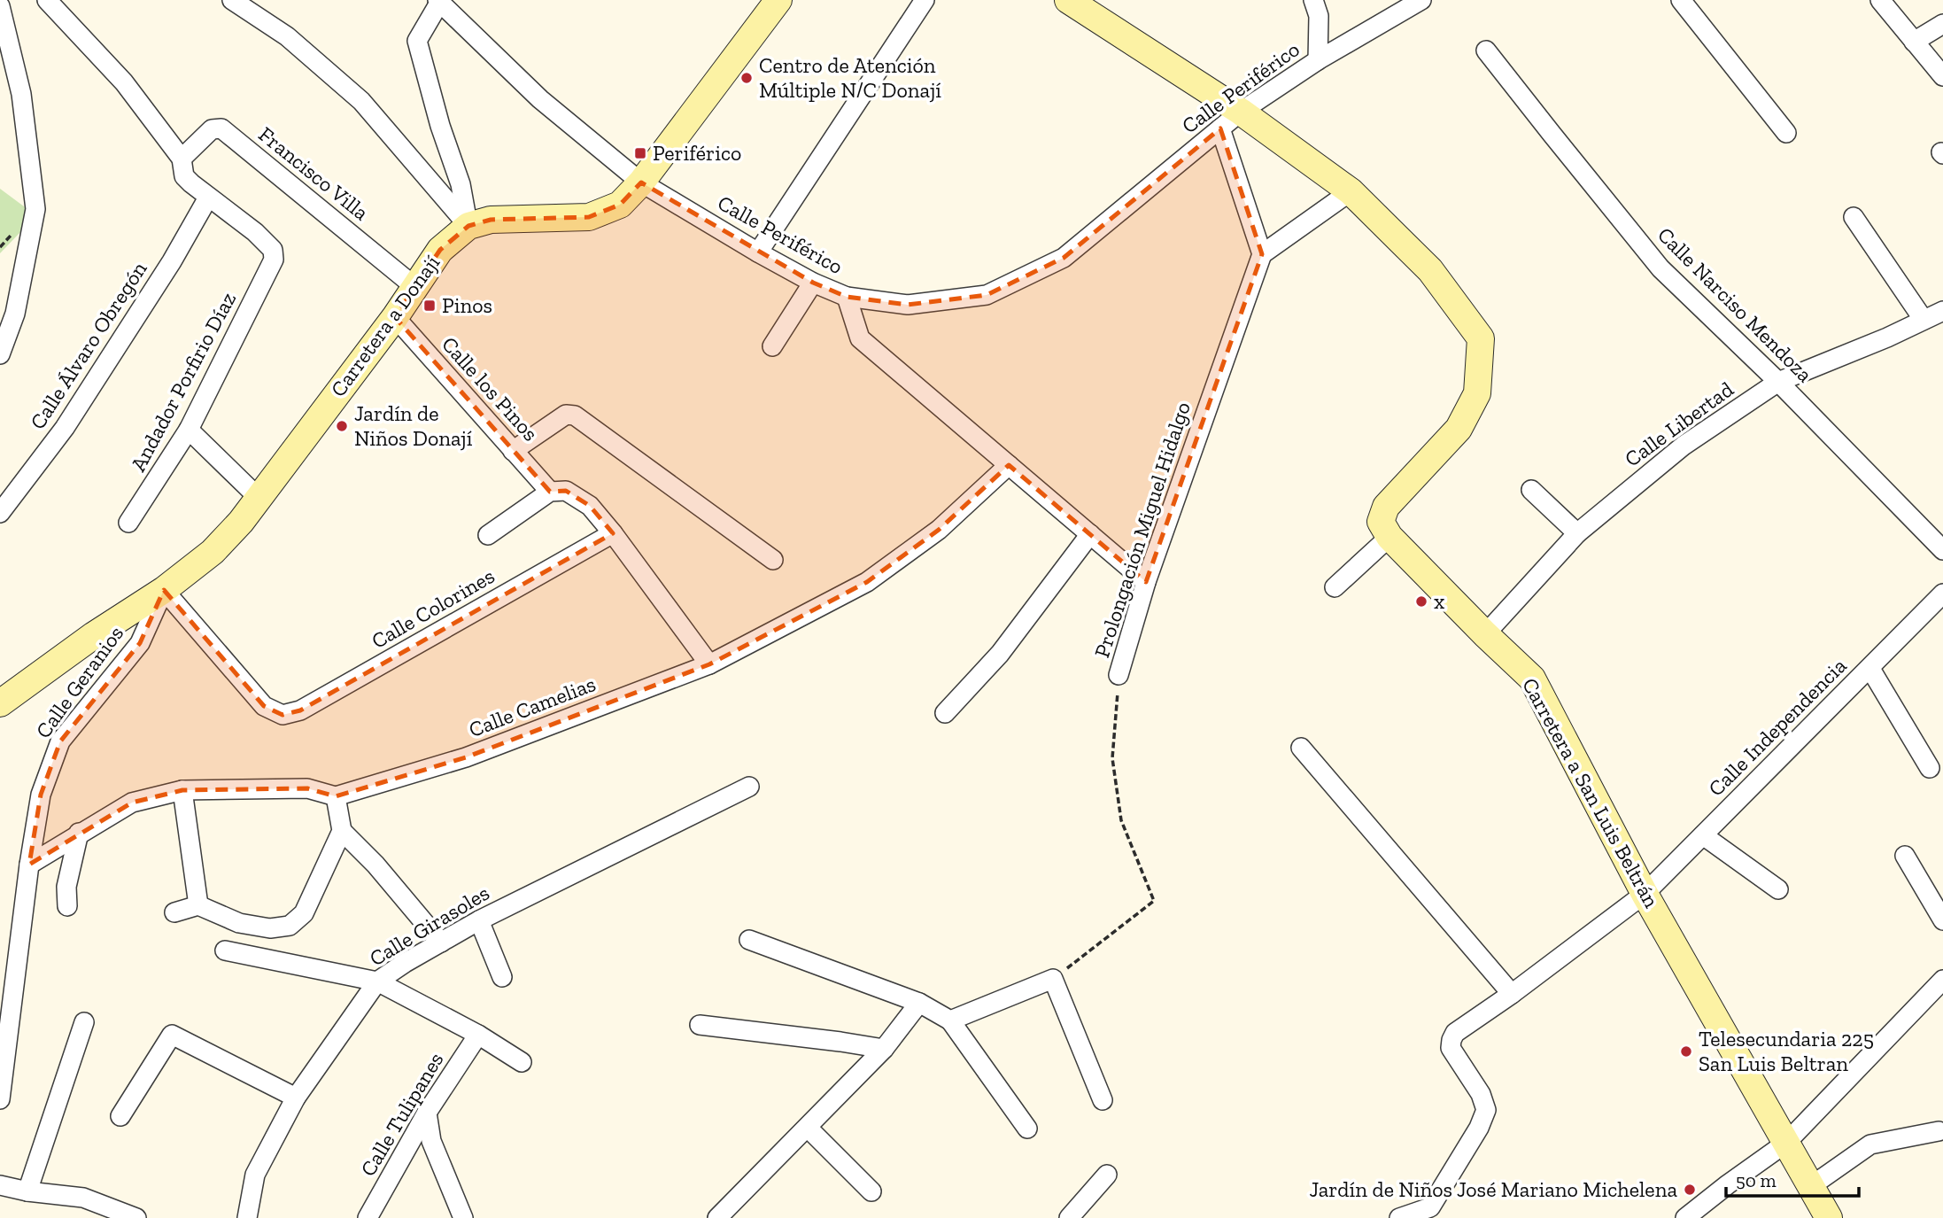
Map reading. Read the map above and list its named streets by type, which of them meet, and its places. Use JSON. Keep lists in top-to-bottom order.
{
  "streets": {
    "main road": ["Carretera a Donají", "Carretera a San Luis Beltrán"],
    "street": [
      "Calle Periférico",
      "Francisco Villa",
      "Calle Narciso Mendoza",
      "Calle Álvaro Obregón",
      "Andador Porfirio Díaz",
      "Calle los Pinos",
      "Calle Libertad",
      "Prolongación Miguel Hidalgo",
      "Calle Colorines",
      "Calle Geranios",
      "Calle Camelias",
      "Calle Independencia",
      "Calle Girasoles",
      "Calle Tulipanes"
    ]
  },
  "crossings": [
    ["Calle Periférico", "Carretera a Donají"],
    ["Francisco Villa", "Carretera a Donají"],
    ["Calle Narciso Mendoza", "Calle Libertad"],
    ["Carretera a Donají", "Calle los Pinos"],
    ["Carretera a Donají", "Calle Colorines"],
    ["Carretera a Donají", "Calle Geranios"],
    ["Calle Álvaro Obregón", "Andador Porfirio Díaz"],
    ["Calle Libertad", "Carretera a San Luis Beltrán"],
    ["Calle Colorines", "Calle Geranios"],
    ["Calle Independencia", "Carretera a San Luis Beltrán"]
  ],
  "places": {
    "other": [
      "Centro de Atención Múltiple N/C Donají",
      "Jardín de Niños Donají",
      "x",
      "Telesecundaria 225 San Luis Beltran",
      "Jardín de Niños José Mariano Michelena"
    ],
    "transit": ["Periférico", "Pinos"]
  },
  "scale_bar": "50 m"
}
